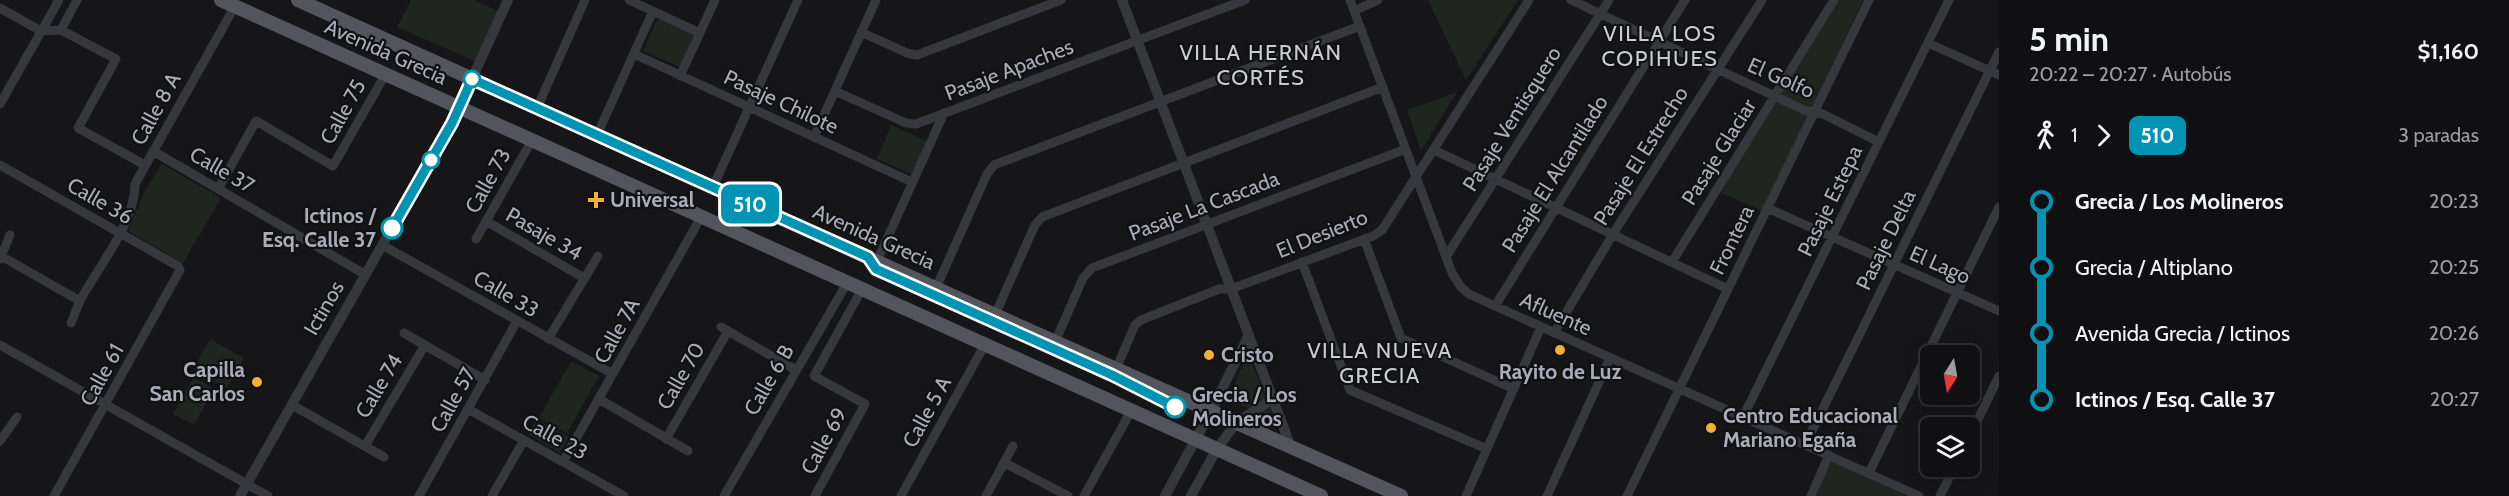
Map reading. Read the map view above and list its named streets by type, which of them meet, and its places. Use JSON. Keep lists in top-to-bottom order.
{
  "streets": {
    "main road": ["Avenida Grecia"],
    "street": [
      "Pasaje Apaches",
      "El Golfo",
      "Pasaje Chilote",
      "Calle 8 A",
      "Calle 75",
      "Pasaje Ventisquero",
      "Pasaje Glaciar",
      "Pasaje El Estrecho",
      "Calle 37",
      "Pasaje El Alcantilado",
      "Calle 73",
      "Calle 36",
      "Pasaje Estepa",
      "Pasaje La Cascada",
      "Pasaje 34",
      "El Desierto",
      "Frontera",
      "Pasaje Delta",
      "El Lago",
      "Calle 33",
      "Ictinos",
      "Afluente",
      "Calle 7A",
      "Calle 61",
      "Calle 70",
      "Calle 6 B",
      "Calle 74",
      "Calle 57",
      "Calle 5 A",
      "Calle 23",
      "Calle 69"
    ]
  },
  "crossings": [
    ["Avenida Grecia", "Pasaje Apaches"],
    ["Avenida Grecia", "Calle 8 A"],
    ["Avenida Grecia", "Calle 75"],
    ["Avenida Grecia", "Calle 73"],
    ["Avenida Grecia", "Pasaje La Cascada"],
    ["Avenida Grecia", "El Desierto"],
    ["Avenida Grecia", "Ictinos"],
    ["Avenida Grecia", "Calle 7A"],
    ["Avenida Grecia", "Calle 6 B"],
    ["Avenida Grecia", "Calle 5 A"],
    ["Avenida Grecia", "Calle 69"],
    ["Pasaje Apaches", "Pasaje Chilote"],
    ["El Golfo", "Pasaje Ventisquero"],
    ["El Golfo", "Pasaje Glaciar"],
    ["El Golfo", "Pasaje El Estrecho"],
    ["El Golfo", "Pasaje El Alcantilado"],
    ["El Golfo", "Pasaje Estepa"],
    ["El Golfo", "Frontera"],
    ["Calle 8 A", "Calle 37"],
    ["Calle 8 A", "Calle 36"],
    ["Calle 75", "Calle 37"],
    ["Pasaje Ventisquero", "Afluente"],
    ["Pasaje El Estrecho", "Afluente"],
    ["Calle 37", "Ictinos"],
    ["Pasaje El Alcantilado", "Afluente"],
    ["Calle 73", "Pasaje 34"],
    ["Calle 36", "Calle 61"],
    ["Pasaje Estepa", "El Lago"],
    ["Pasaje Estepa", "Afluente"],
    ["Pasaje La Cascada", "Afluente"],
    ["El Desierto", "Afluente"],
    ["Frontera", "El Lago"],
    ["Frontera", "Afluente"],
    ["Pasaje Delta", "El Lago"],
    ["Pasaje Delta", "Afluente"],
    ["Calle 33", "Ictinos"],
    ["Calle 33", "Calle 7A"],
    ["Calle 33", "Calle 57"],
    ["Calle 7A", "Calle 23"],
    ["Calle 70", "Calle 6 B"],
    ["Calle 57", "Calle 23"]
  ],
  "districts": ["VILLA LOS COPIHUES", "VILLA HERNÁN CORTÉS", "VILLA NUEVA GRECIA"],
  "places": {
    "health": ["Universal"],
    "other": [
      "Ictinos / Esq. Calle 37",
      "Rayito de Luz",
      "Cristo",
      "Capilla San Carlos",
      "Grecia / Los Molineros",
      "Centro Educacional Mariano Egaña"
    ]
  },
  "lines": ["bus line 510"],
  "north": "bottom",
  "page": {
    "on_map": "510",
    "heading": ["5 min", "20:22 – 20:27 · Autobús", "$1,160"],
    "legs": ["1", "510", "3 paradas"],
    "list": [
      {
        "name": "Grecia / Los Molineros",
        "value": "20:23"
      },
      {
        "name": "Grecia / Altiplano",
        "value": "20:25"
      },
      {
        "name": "Avenida Grecia / Ictinos",
        "value": "20:26"
      },
      {
        "name": "Ictinos / Esq. Calle 37",
        "value": "20:27"
      }
    ]
  }
}
